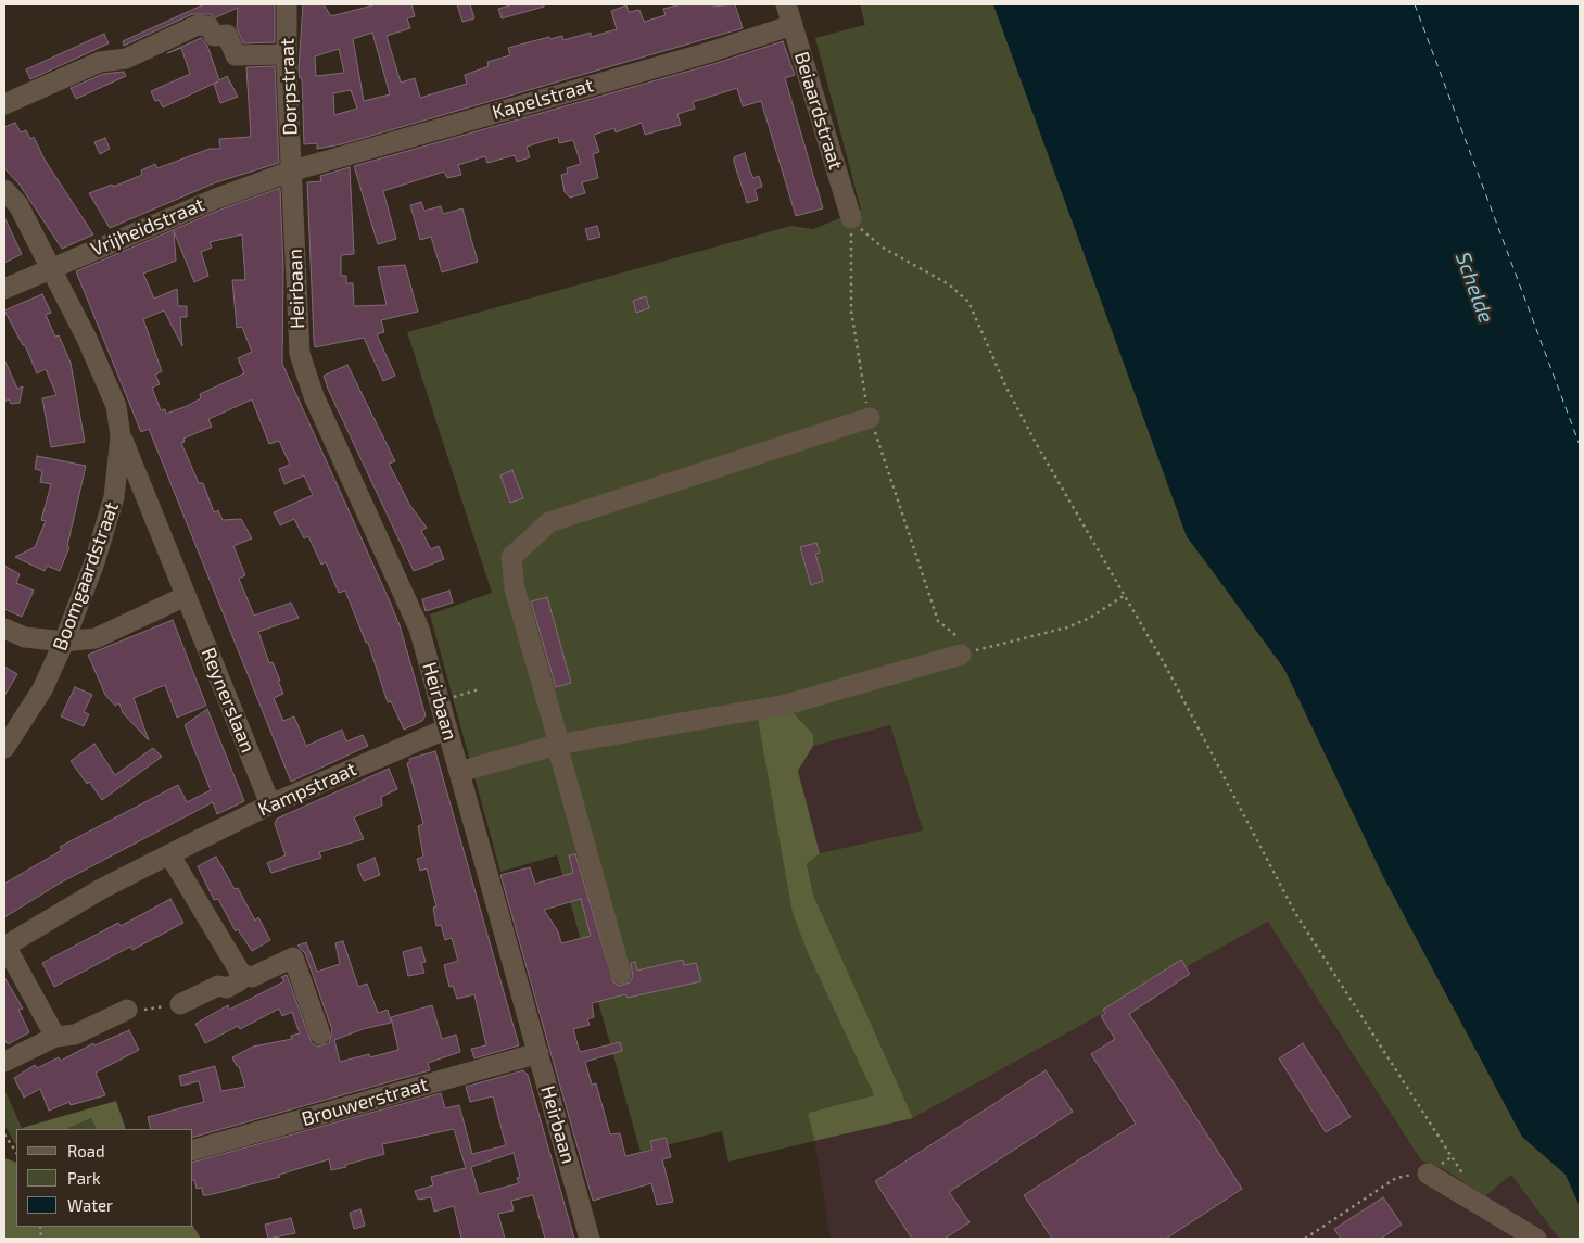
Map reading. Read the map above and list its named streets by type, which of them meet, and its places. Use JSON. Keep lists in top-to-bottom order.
{
  "streets": {
    "street": [
      "Dorpstraat",
      "Kapelstraat",
      "Beiaardstraat",
      "Vrijheidstraat",
      "Heirbaan",
      "Boomgaardstraat",
      "Reynerslaan",
      "Kampstraat",
      "Brouwerstraat"
    ]
  },
  "crossings": [
    ["Dorpstraat", "Kapelstraat"],
    ["Dorpstraat", "Vrijheidstraat"],
    ["Dorpstraat", "Heirbaan"],
    ["Kapelstraat", "Beiaardstraat"],
    ["Kapelstraat", "Vrijheidstraat"],
    ["Kapelstraat", "Heirbaan"],
    ["Vrijheidstraat", "Heirbaan"],
    ["Vrijheidstraat", "Boomgaardstraat"],
    ["Heirbaan", "Kampstraat"],
    ["Heirbaan", "Brouwerstraat"],
    ["Boomgaardstraat", "Reynerslaan"],
    ["Reynerslaan", "Kampstraat"]
  ],
  "water": ["Schelde"],
  "legend": ["Road", "Park", "Water"]
}
